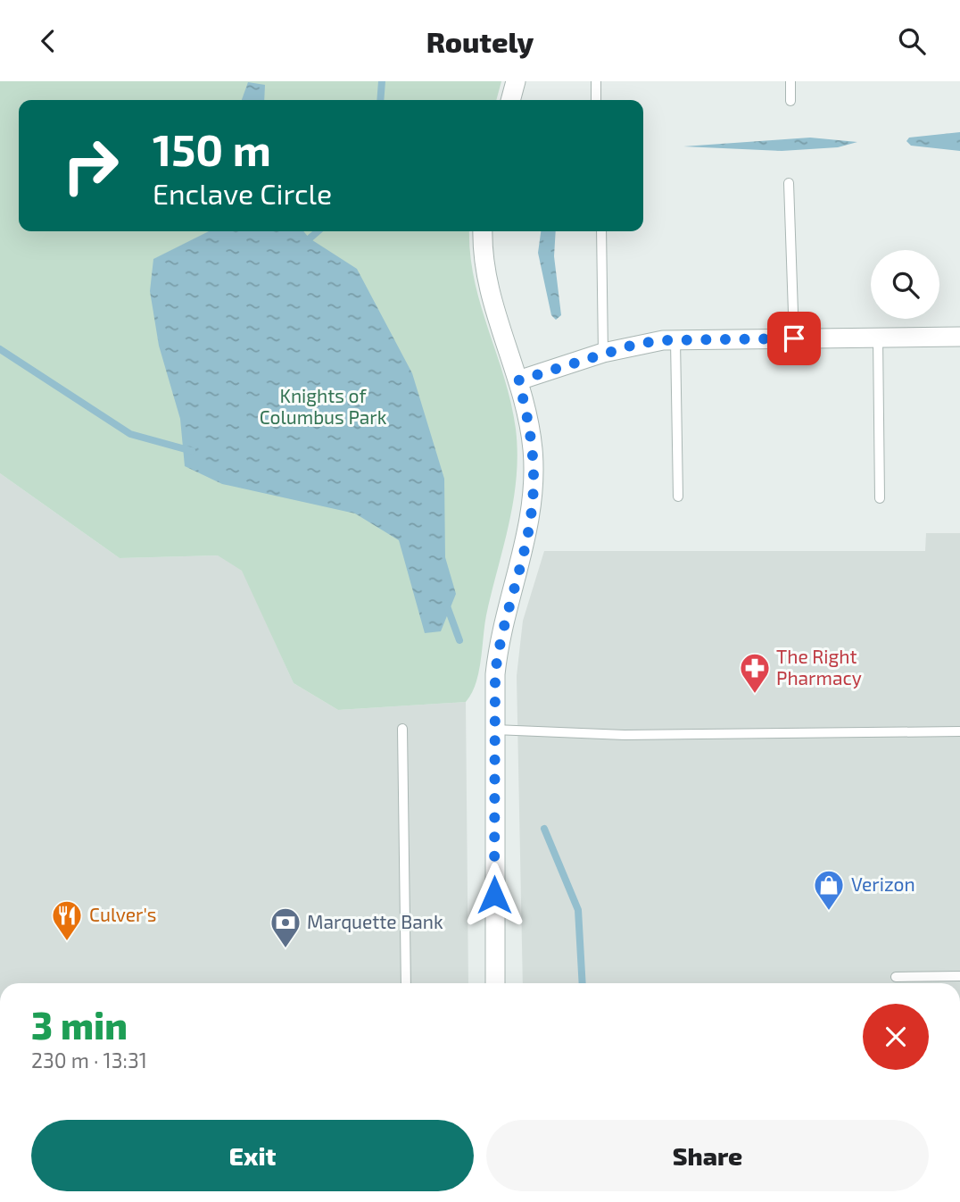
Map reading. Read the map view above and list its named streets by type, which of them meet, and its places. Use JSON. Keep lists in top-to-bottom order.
{
  "parks": ["Knights of Columbus Park"],
  "places": {
    "pharmacy": ["The Right Pharmacy"],
    "shop": ["Verizon"],
    "restaurant": ["Culver's"],
    "bank": ["Marquette Bank"]
  },
  "page": {
    "header": "Routely",
    "turn": ["150 m", "Enclave Circle"],
    "heading": ["3 min", "230 m · 13:31"],
    "buttons": ["Exit", "Share"]
  }
}
